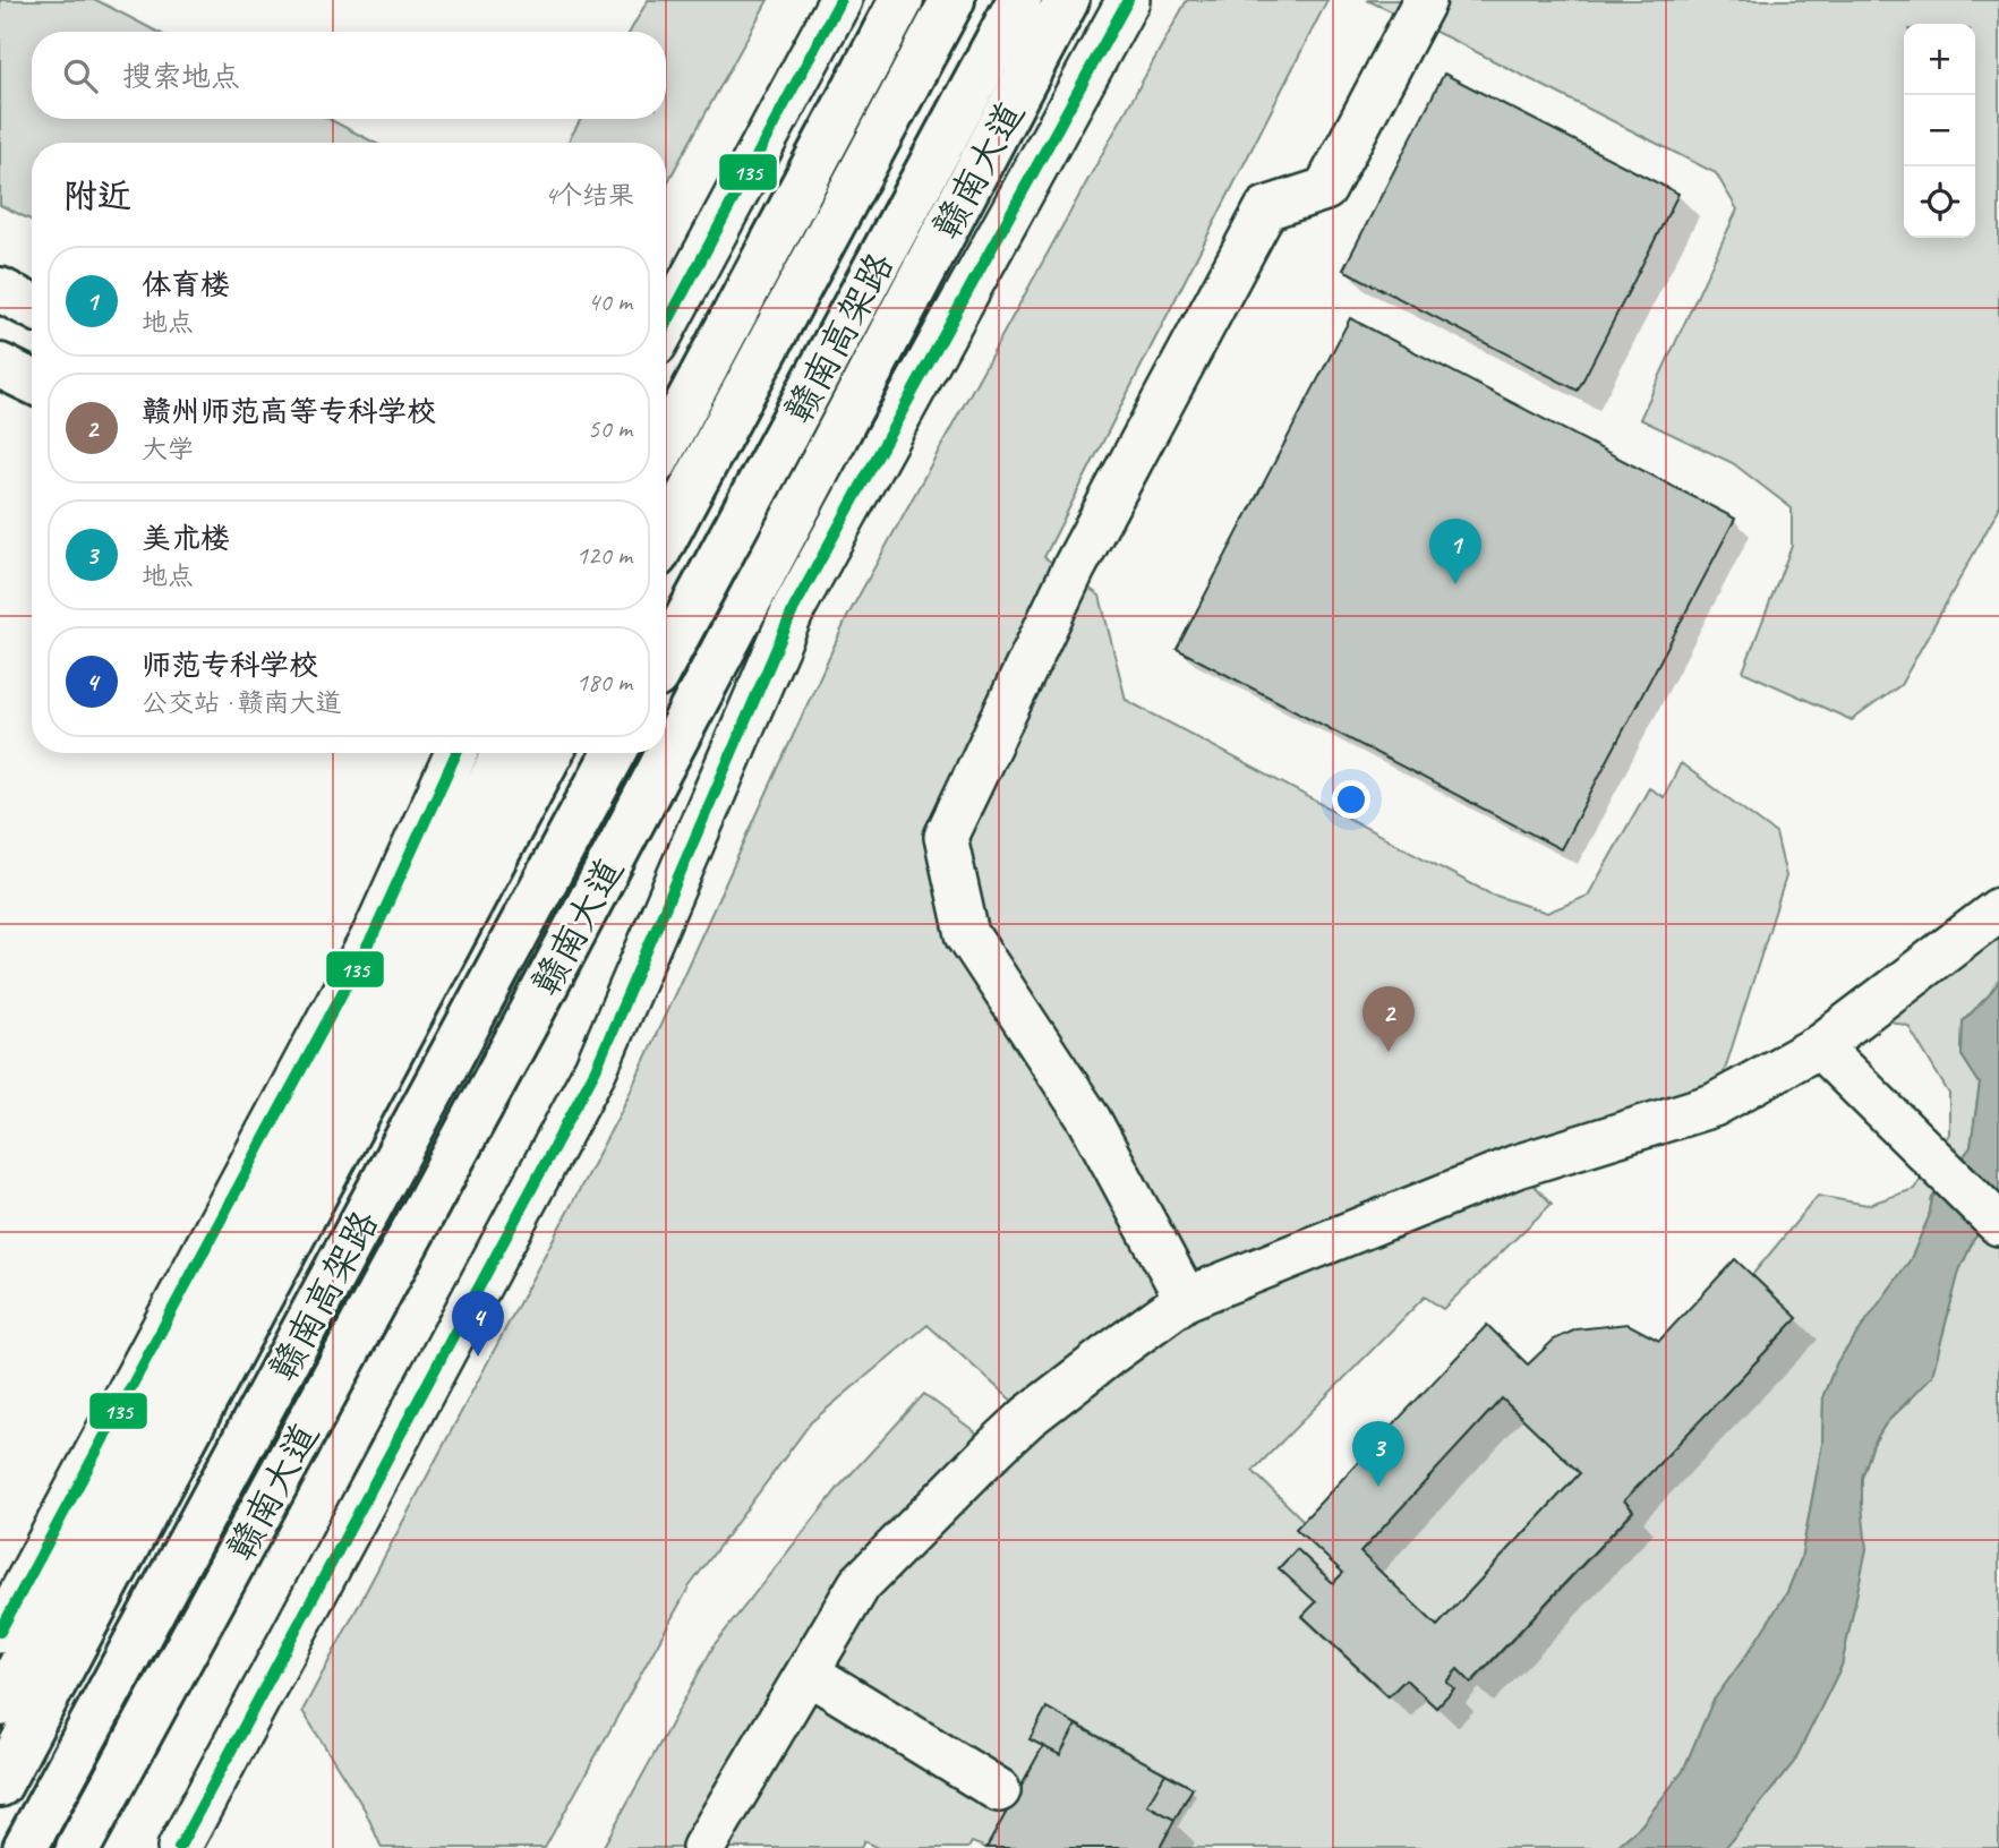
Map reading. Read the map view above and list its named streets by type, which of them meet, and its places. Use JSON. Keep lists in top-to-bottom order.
{
  "streets": {
    "main road": ["赣南大道", "赣南高架路"]
  },
  "lines": ["transit line 135"],
  "page": {
    "map_buttons": ["+", "−"],
    "search": "搜索地点",
    "heading": ["附近", "4个结果"],
    "list": [
      {
        "mark": "1",
        "name": "体育楼",
        "note": "地点",
        "value": "40 m"
      },
      {
        "mark": "2",
        "name": "赣州师范高等专科学校",
        "note": "大学",
        "value": "50 m"
      },
      {
        "mark": "3",
        "name": "美术楼",
        "note": "地点",
        "value": "120 m"
      },
      {
        "mark": "4",
        "name": "师范专科学校",
        "note": "公交站 · 赣南大道",
        "value": "180 m"
      }
    ],
    "pins": [
      "1",
      "2",
      "4",
      "3"
    ]
  }
}
